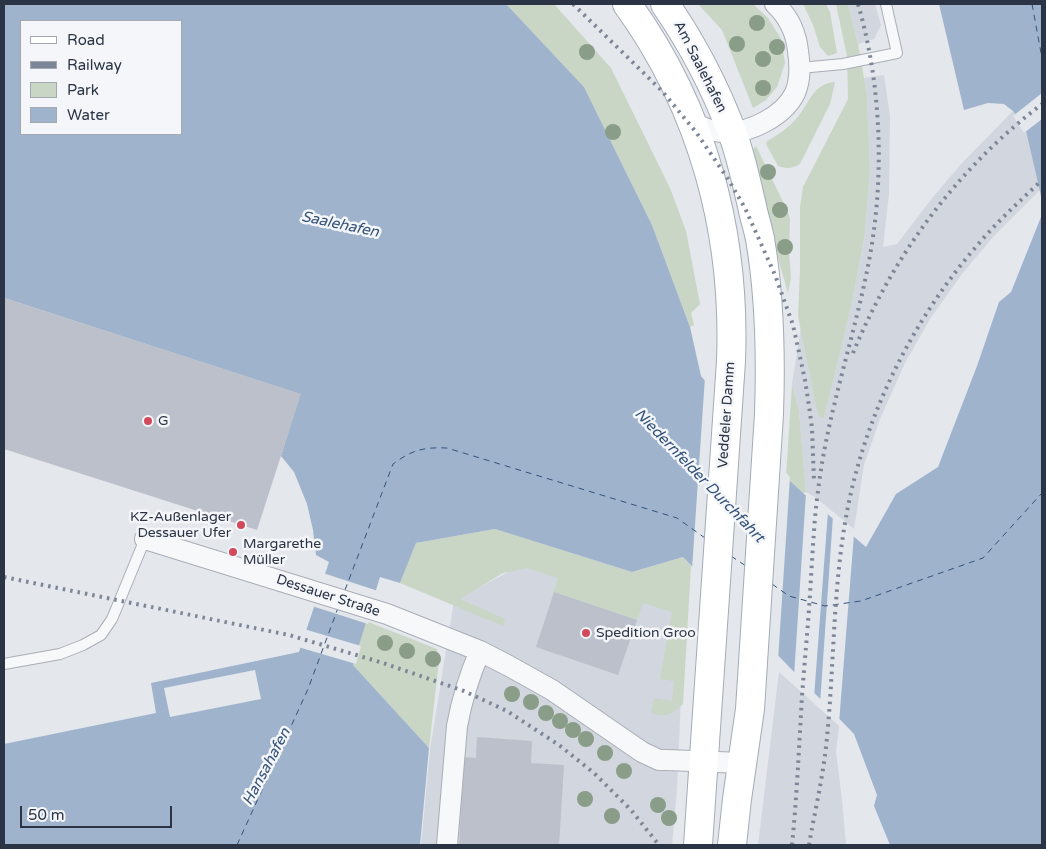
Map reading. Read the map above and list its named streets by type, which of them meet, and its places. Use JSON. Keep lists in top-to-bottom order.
{
  "streets": {
    "main road": ["Am Saalehafen", "Veddeler Damm"],
    "street": ["Dessauer Straße"]
  },
  "crossings": [
    ["Veddeler Damm", "Dessauer Straße"]
  ],
  "water": ["Saalehafen", "Niedernfelder Durchfahrt", "Hansahafen"],
  "places": [
    "G",
    "KZ-Außenlager Dessauer Ufer",
    "Margarethe Müller",
    "Spedition Groo"
  ],
  "legend": [
    "Road",
    "Railway",
    "Park",
    "Water"
  ],
  "scale_bar": "50 m"
}
